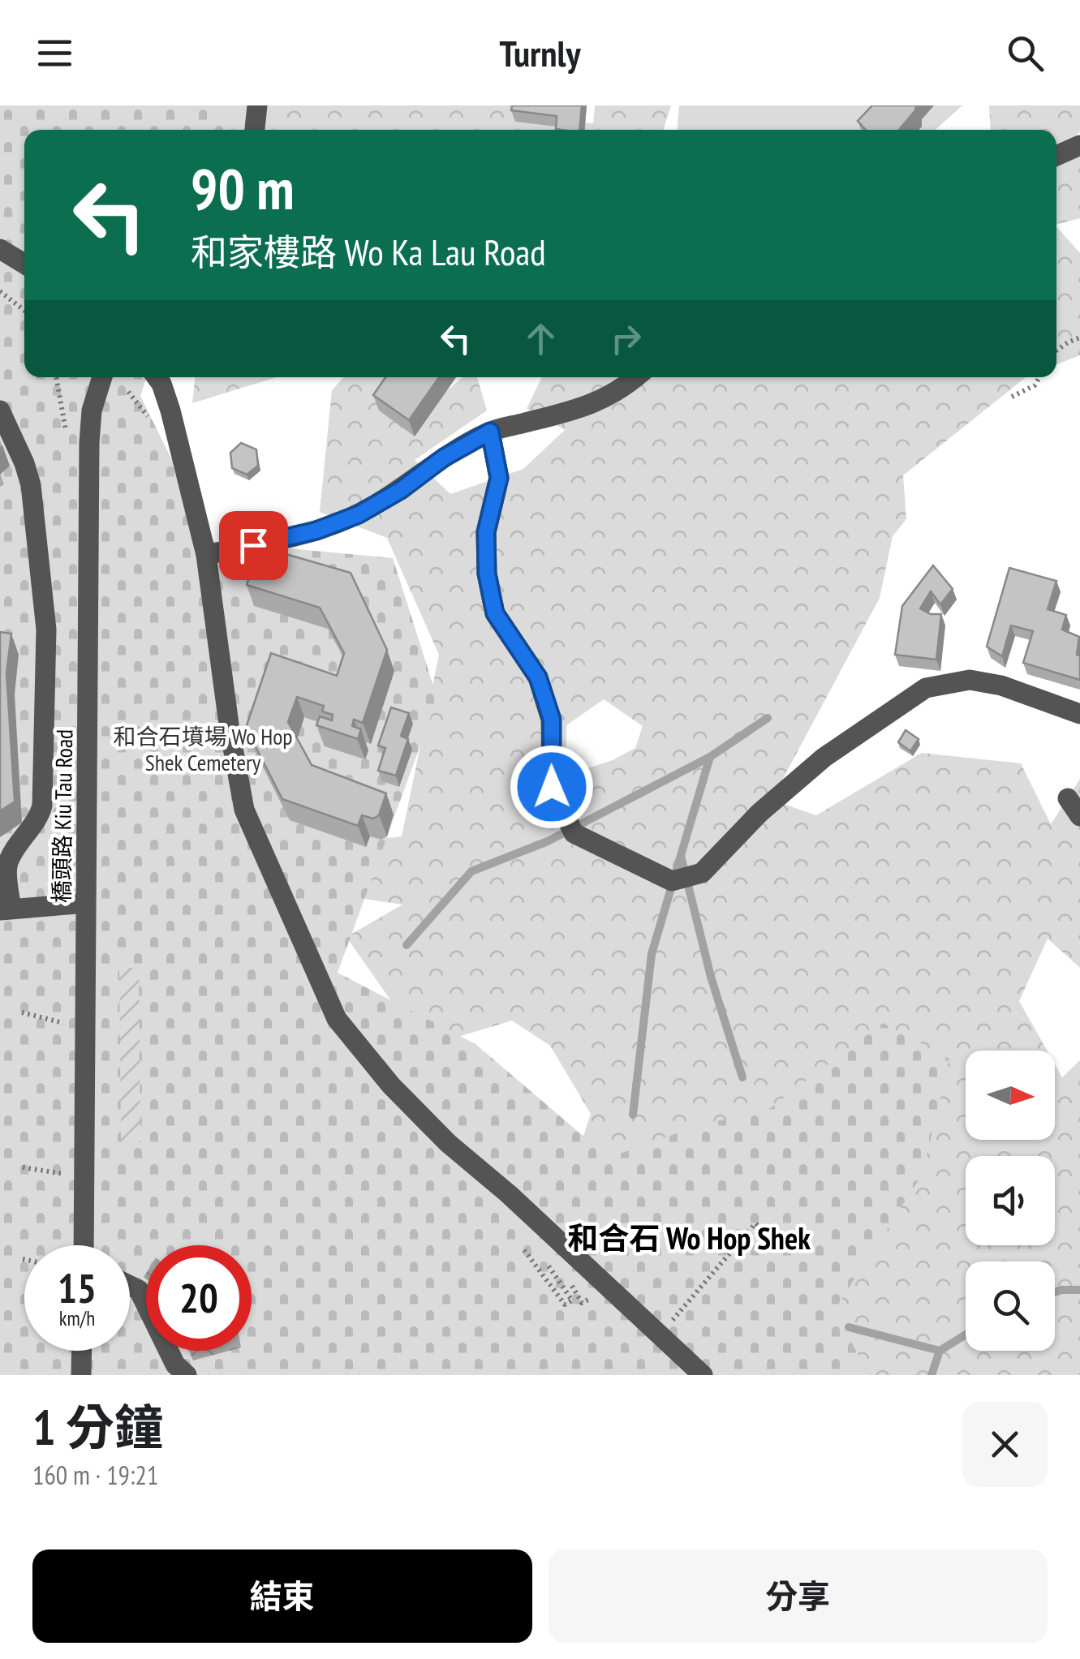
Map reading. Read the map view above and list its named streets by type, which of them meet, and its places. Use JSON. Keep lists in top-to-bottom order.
{
  "streets": {
    "street": ["橋頭路 Kiu Tau Road"]
  },
  "districts": ["和合石 Wo Hop Shek"],
  "parks": ["和合石墳場 Wo Hop Shek Cemetery"],
  "north": "right",
  "page": {
    "header": "Turnly",
    "turn": ["90 m", "和家樓路 Wo Ka Lau Road"],
    "speed": "15 km/h",
    "limit": "20",
    "heading": ["1 分鐘", "160 m · 19:21"],
    "buttons": ["結束", "分享"]
  }
}
